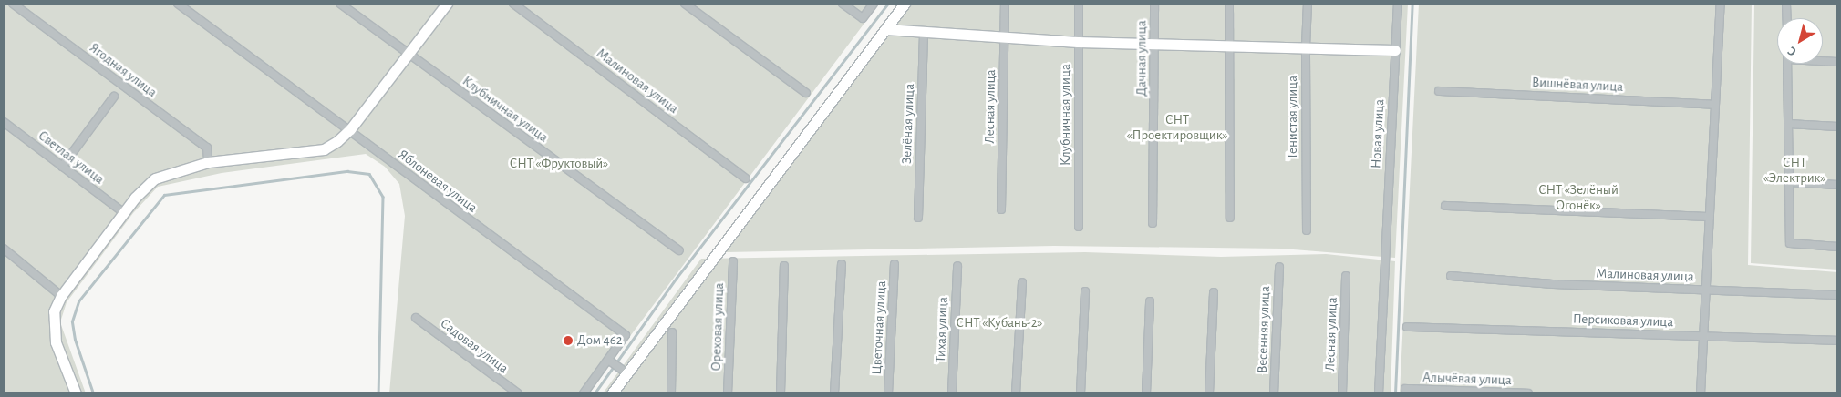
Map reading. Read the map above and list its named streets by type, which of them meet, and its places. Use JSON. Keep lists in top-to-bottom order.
{
  "streets": {
    "street": [
      "Дачная улица",
      "Ягодная улица",
      "Малиновая улица",
      "Вишнёвая улица",
      "Лесная улица",
      "Клубничная улица",
      "Тенистая улица",
      "Зелёная улица",
      "Новая улица",
      "Светлая улица",
      "Яблоневая улица",
      "Персиковая улица",
      "Ореховая улица",
      "Цветочная улица",
      "Тихая улица",
      "Весенняя улица",
      "Садовая улица",
      "Алычёвая улица"
    ]
  },
  "parks": [
    "СНТ «Проектировщик»",
    "СНТ «Электрик»",
    "СНТ «Фруктовый»",
    "СНТ «Зелёный Огонёк»",
    "СНТ «Кубань-2»"
  ],
  "places": ["Дом 462"],
  "north": "bottom left"
}
